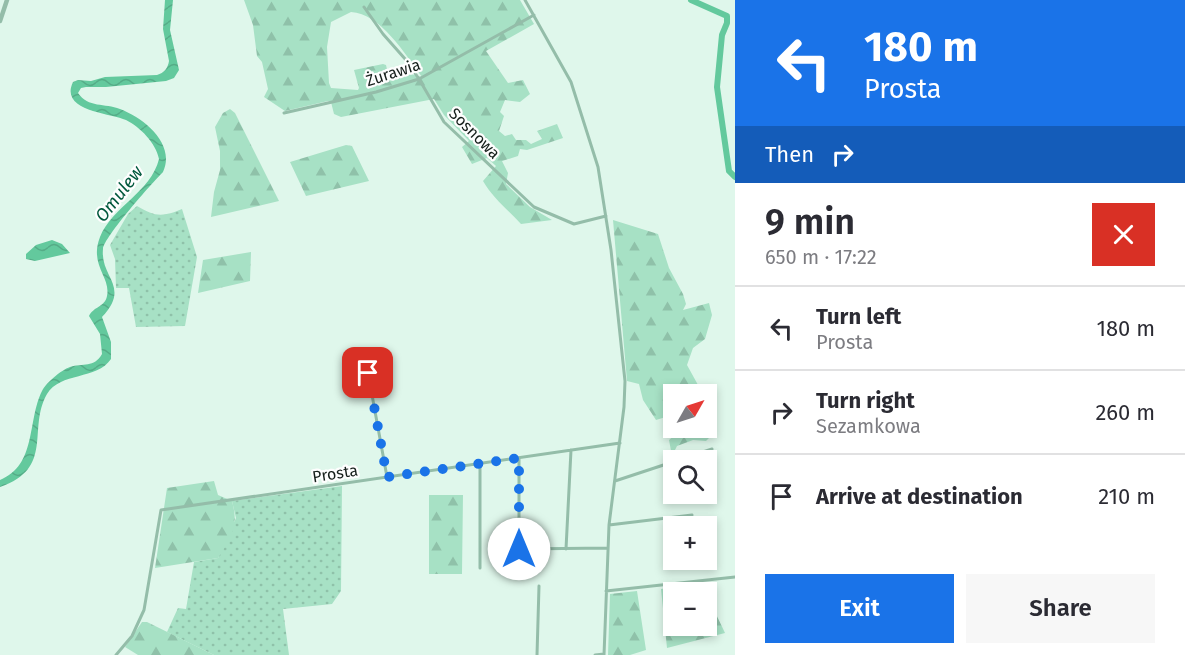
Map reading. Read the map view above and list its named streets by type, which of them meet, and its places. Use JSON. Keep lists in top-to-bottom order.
{
  "streets": {
    "street": ["Żurawia", "Sosnowa", "Prosta"]
  },
  "crossings": [
    ["Żurawia", "Sosnowa"]
  ],
  "water": ["Omulew"],
  "north": "top right",
  "page": {
    "turn": ["180 m", "Prosta"],
    "then": "Then",
    "heading": ["9 min", "650 m · 17:22"],
    "list": [
      {
        "name": "Turn left",
        "note": "Prosta",
        "value": "180 m"
      },
      {
        "name": "Turn right",
        "note": "Sezamkowa",
        "value": "260 m"
      },
      {
        "name": "Arrive at destination",
        "value": "210 m"
      }
    ],
    "map_buttons": ["+", "−"],
    "buttons": ["Exit", "Share"]
  }
}
